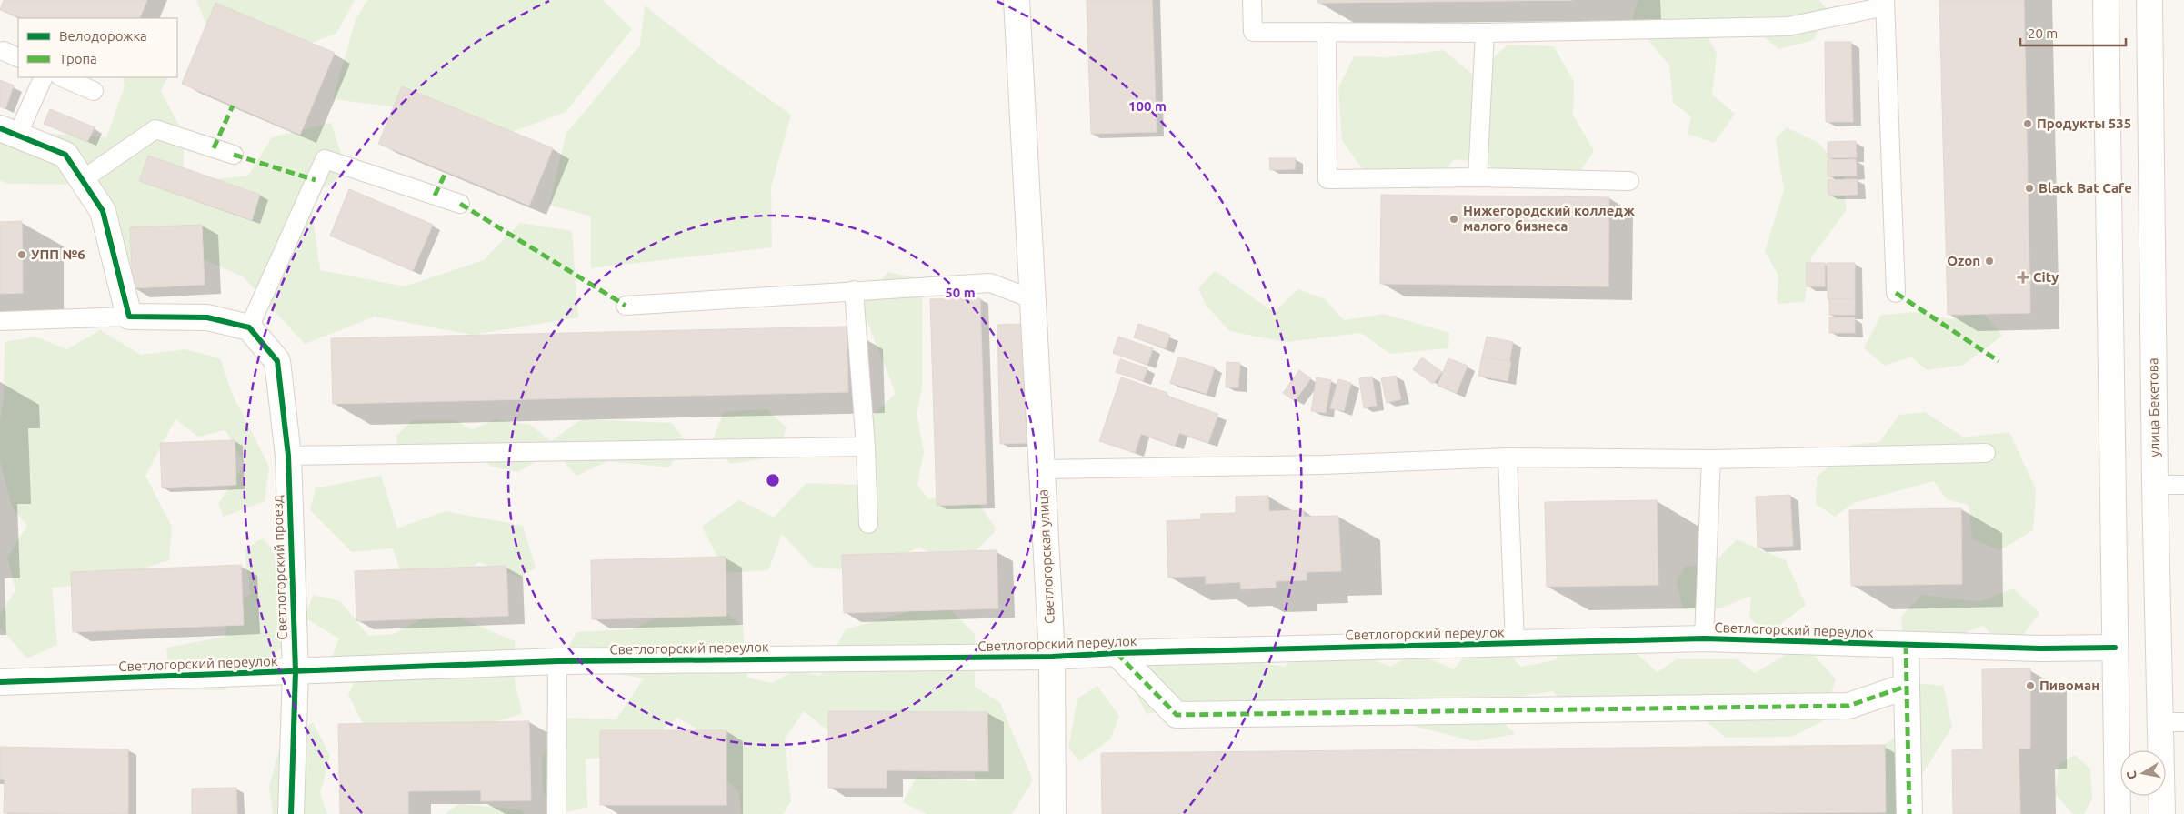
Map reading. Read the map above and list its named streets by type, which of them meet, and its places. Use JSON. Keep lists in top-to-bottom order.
{
  "streets": {
    "street": [
      "улица Бекетова",
      "Светлогорская улица",
      "Светлогорский проезд",
      "Светлогорский переулок"
    ]
  },
  "crossings": [
    ["Светлогорская улица", "Светлогорский переулок"],
    ["Светлогорский проезд", "Светлогорский переулок"]
  ],
  "places": {
    "other": [
      "Продукты 535",
      "Black Bat Cafe",
      "Нижегородский колледж малого бизнеса",
      "УПП №6",
      "Ozon",
      "Пивоман"
    ],
    "health": ["City"]
  },
  "legend": ["Велодорожка", "Тропа"],
  "scale_bar": "20 m",
  "north": "left",
  "rings": ["100 m", "50 m"]
}
